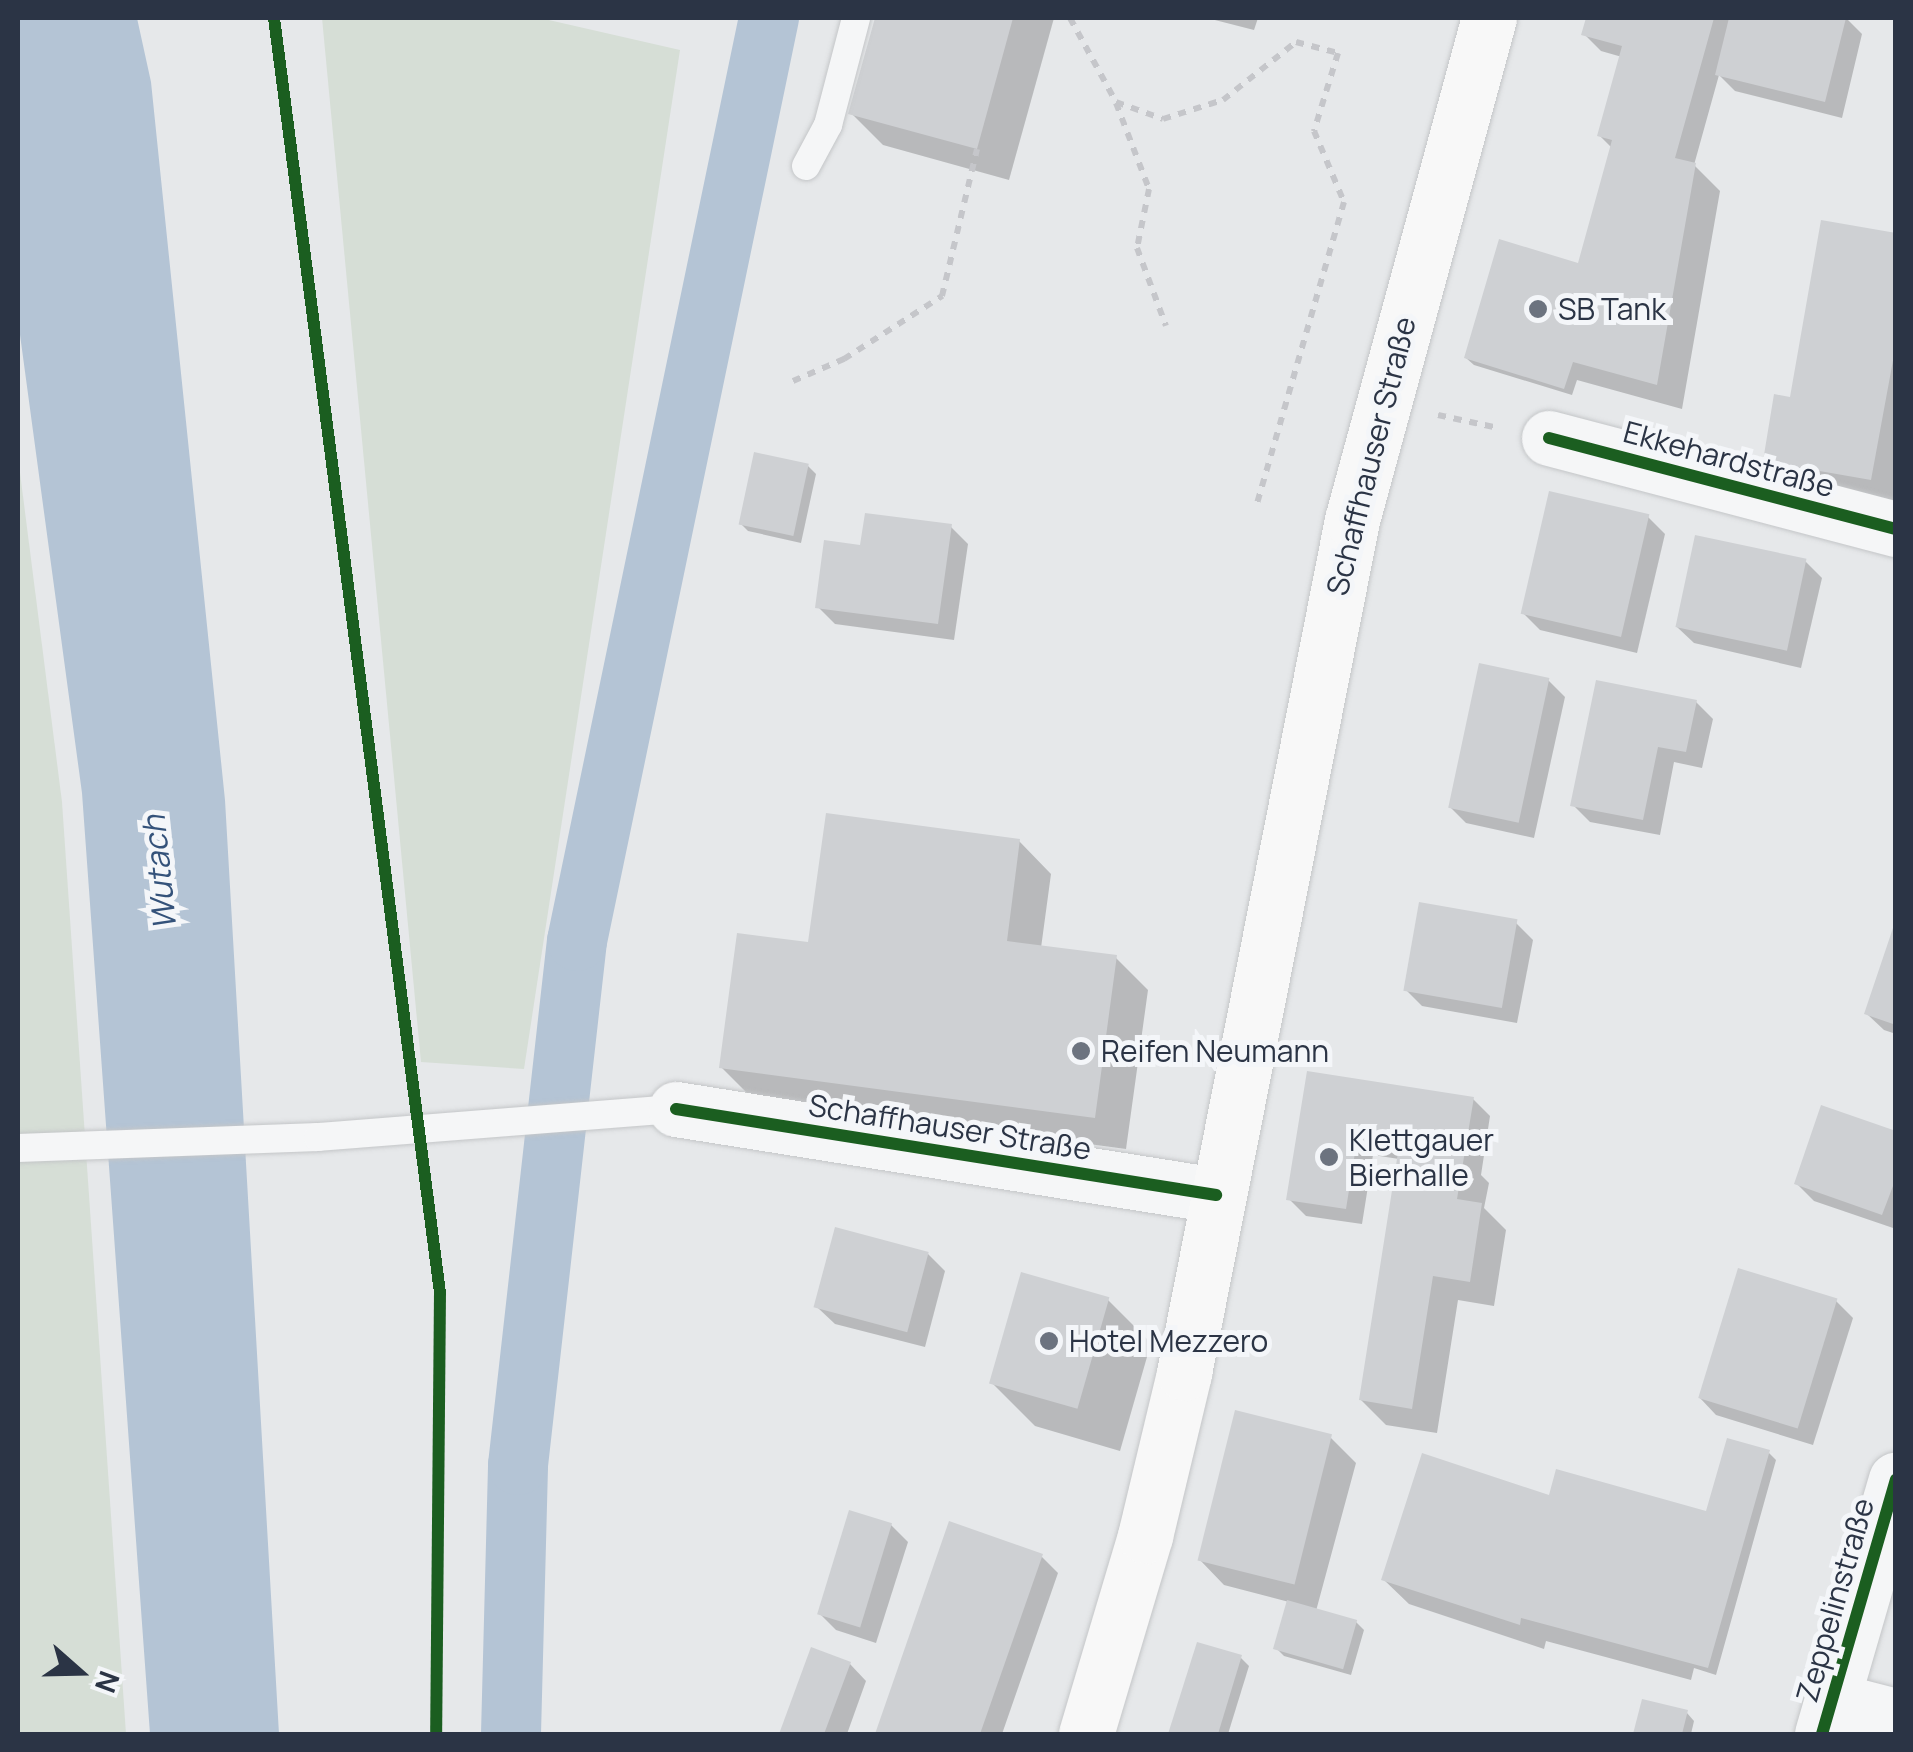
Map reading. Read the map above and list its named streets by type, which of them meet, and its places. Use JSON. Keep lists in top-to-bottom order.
{
  "streets": {
    "main road": ["Schaffhauser Straße"],
    "street": ["Ekkehardstraße", "Zeppelinstraße"]
  },
  "water": ["Wutach"],
  "places": [
    "SB Tank",
    "Reifen Neumann",
    "Klettgauer Bierhalle",
    "Hotel Mezzero"
  ],
  "north": "right"
}
